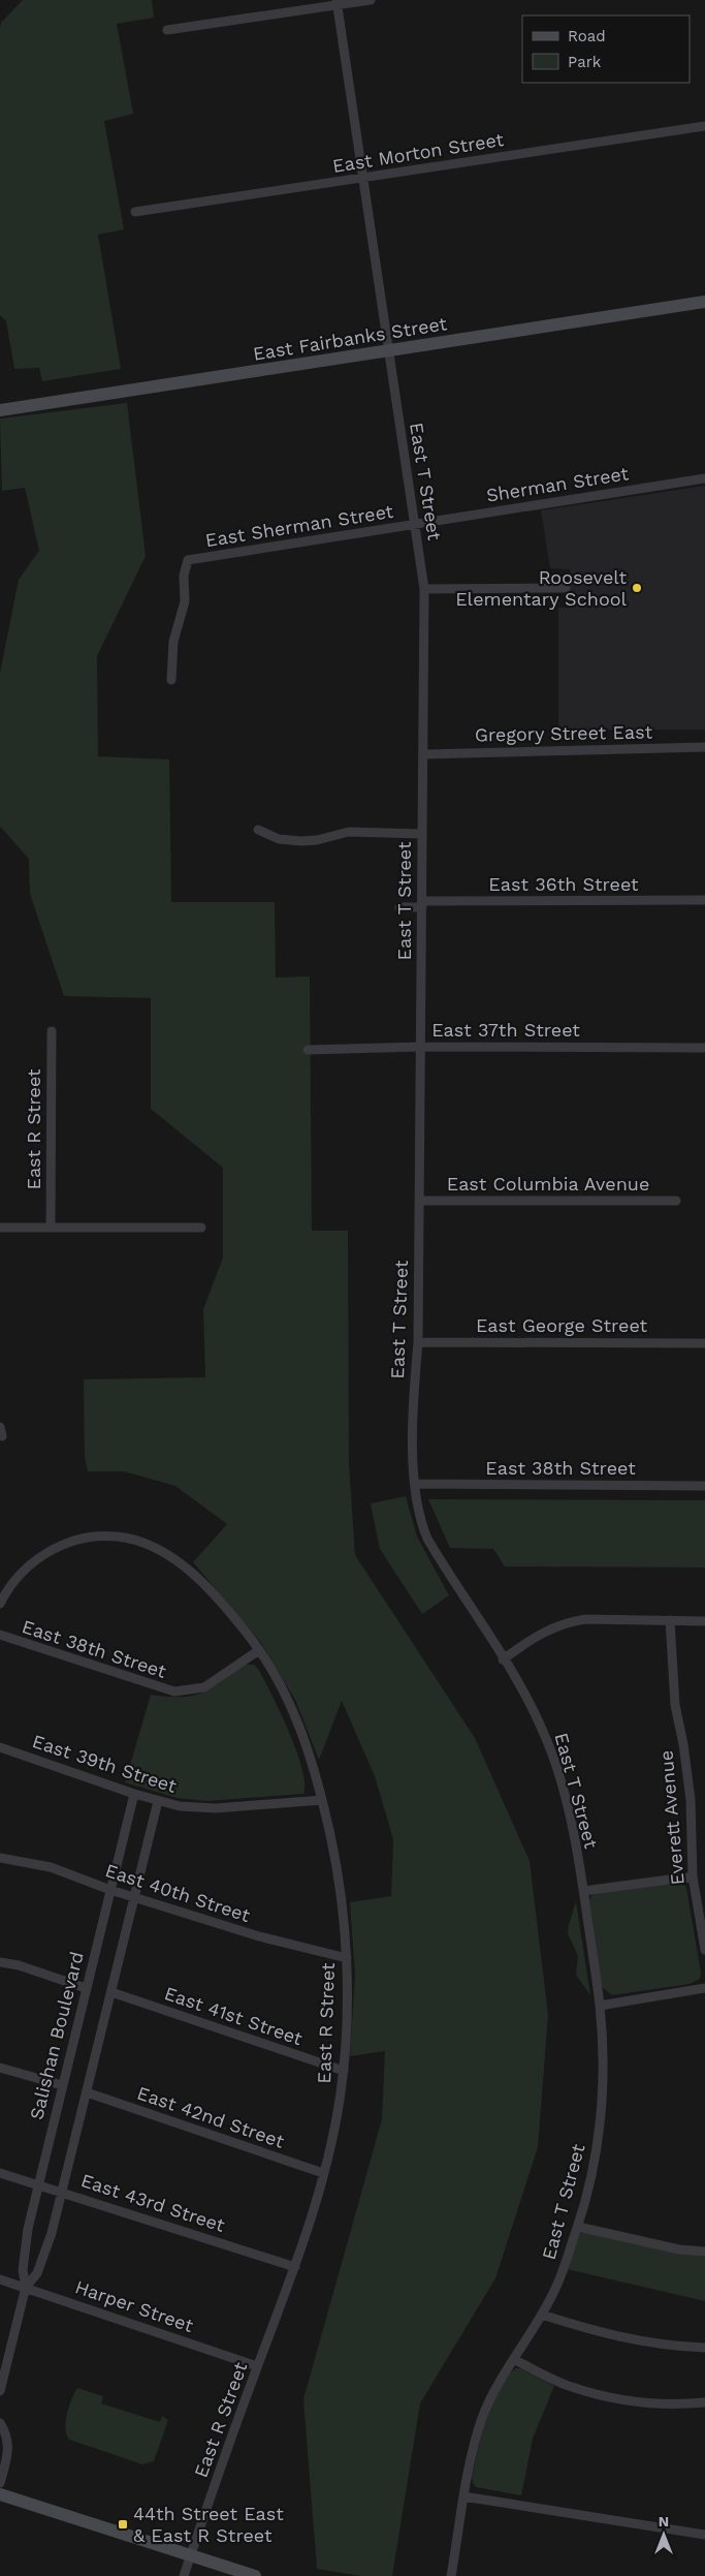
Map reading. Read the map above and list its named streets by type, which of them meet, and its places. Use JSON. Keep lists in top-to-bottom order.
{
  "streets": {
    "street": [
      "East Morton Street",
      "East Fairbanks Street",
      "East T Street",
      "Sherman Street",
      "East Sherman Street",
      "Gregory Street East",
      "East 36th Street",
      "East 37th Street",
      "East R Street",
      "East Columbia Avenue",
      "East George Street",
      "East 38th Street",
      "East 39th Street",
      "Everett Avenue",
      "East 40th Street",
      "East 41st Street",
      "Salishan Boulevard",
      "East 42nd Street",
      "East 43rd Street",
      "Harper Street"
    ]
  },
  "crossings": [
    ["East Morton Street", "East T Street"],
    ["East Fairbanks Street", "East T Street"],
    ["East T Street", "Sherman Street"],
    ["East T Street", "East Sherman Street"],
    ["East T Street", "Gregory Street East"],
    ["East T Street", "East 36th Street"],
    ["East T Street", "East 37th Street"],
    ["East T Street", "East Columbia Avenue"],
    ["East T Street", "East George Street"],
    ["East T Street", "East 38th Street"],
    ["Sherman Street", "East Sherman Street"],
    ["East R Street", "East 38th Street"],
    ["East R Street", "East 39th Street"],
    ["East R Street", "East 40th Street"],
    ["East R Street", "East 41st Street"],
    ["East R Street", "East 42nd Street"],
    ["East R Street", "East 43rd Street"],
    ["East R Street", "Harper Street"],
    ["East 39th Street", "Salishan Boulevard"],
    ["East 40th Street", "Salishan Boulevard"],
    ["East 41st Street", "Salishan Boulevard"],
    ["Salishan Boulevard", "East 42nd Street"],
    ["Salishan Boulevard", "East 43rd Street"],
    ["Salishan Boulevard", "Harper Street"]
  ],
  "places": {
    "other": ["Roosevelt Elementary School"],
    "transit": ["44th Street East & East R Street"]
  },
  "legend": ["Road", "Park"],
  "north": "top"
}
